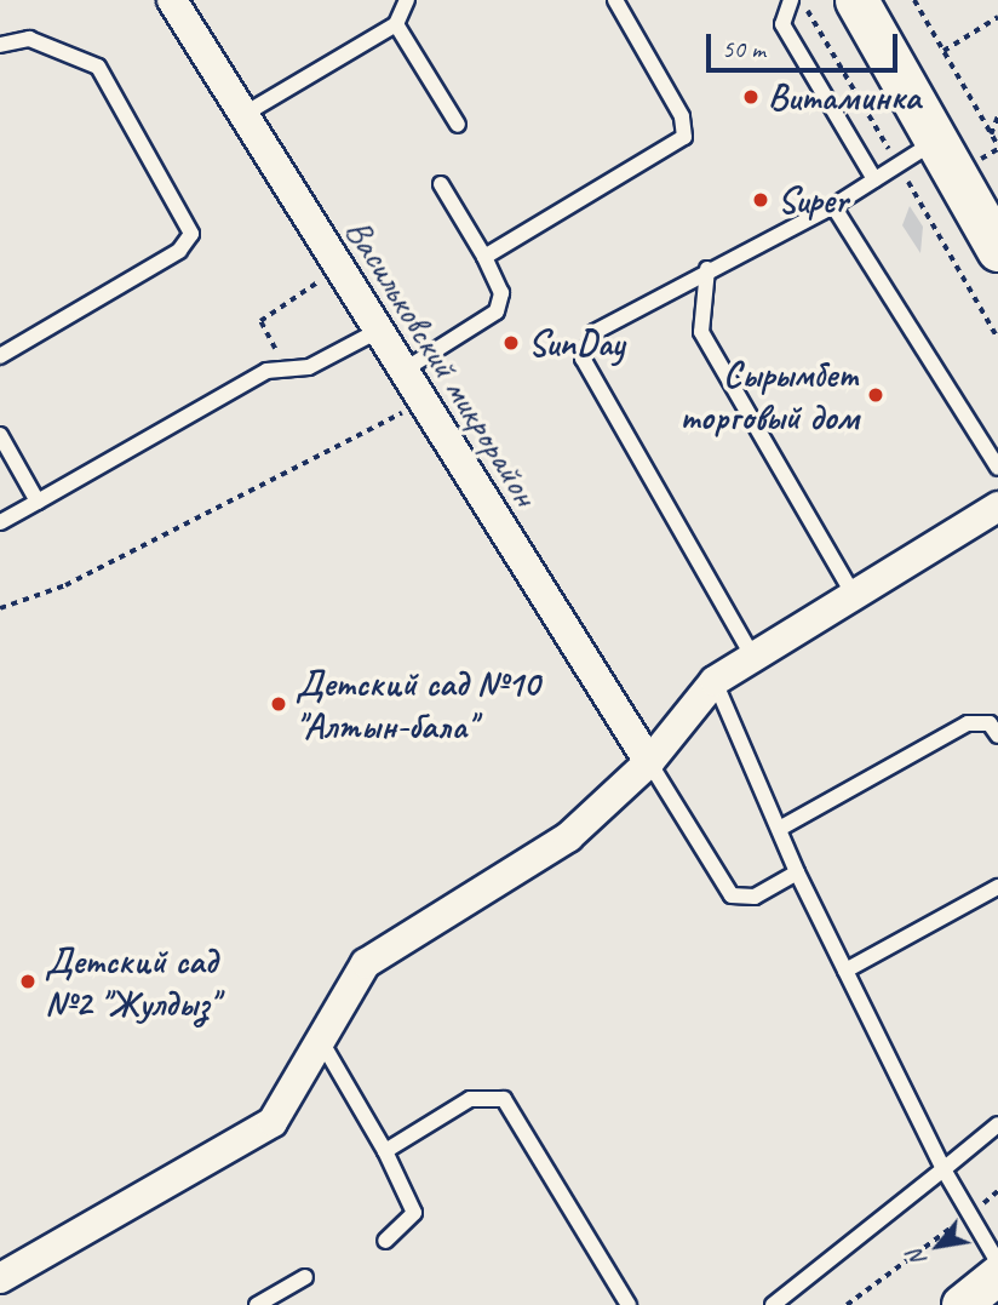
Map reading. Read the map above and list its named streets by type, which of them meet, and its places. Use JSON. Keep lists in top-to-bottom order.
{
  "streets": {
    "street": ["Васильковский микрорайон"]
  },
  "places": [
    "Витаминка",
    "Super",
    "SunDay",
    "Сырымбет торговый дом",
    "Детский сад №10 \"Алтын-бала\"",
    "Детский сад №2 \"Жулдыз\""
  ],
  "scale_bar": "50 m",
  "north": "bottom left"
}
